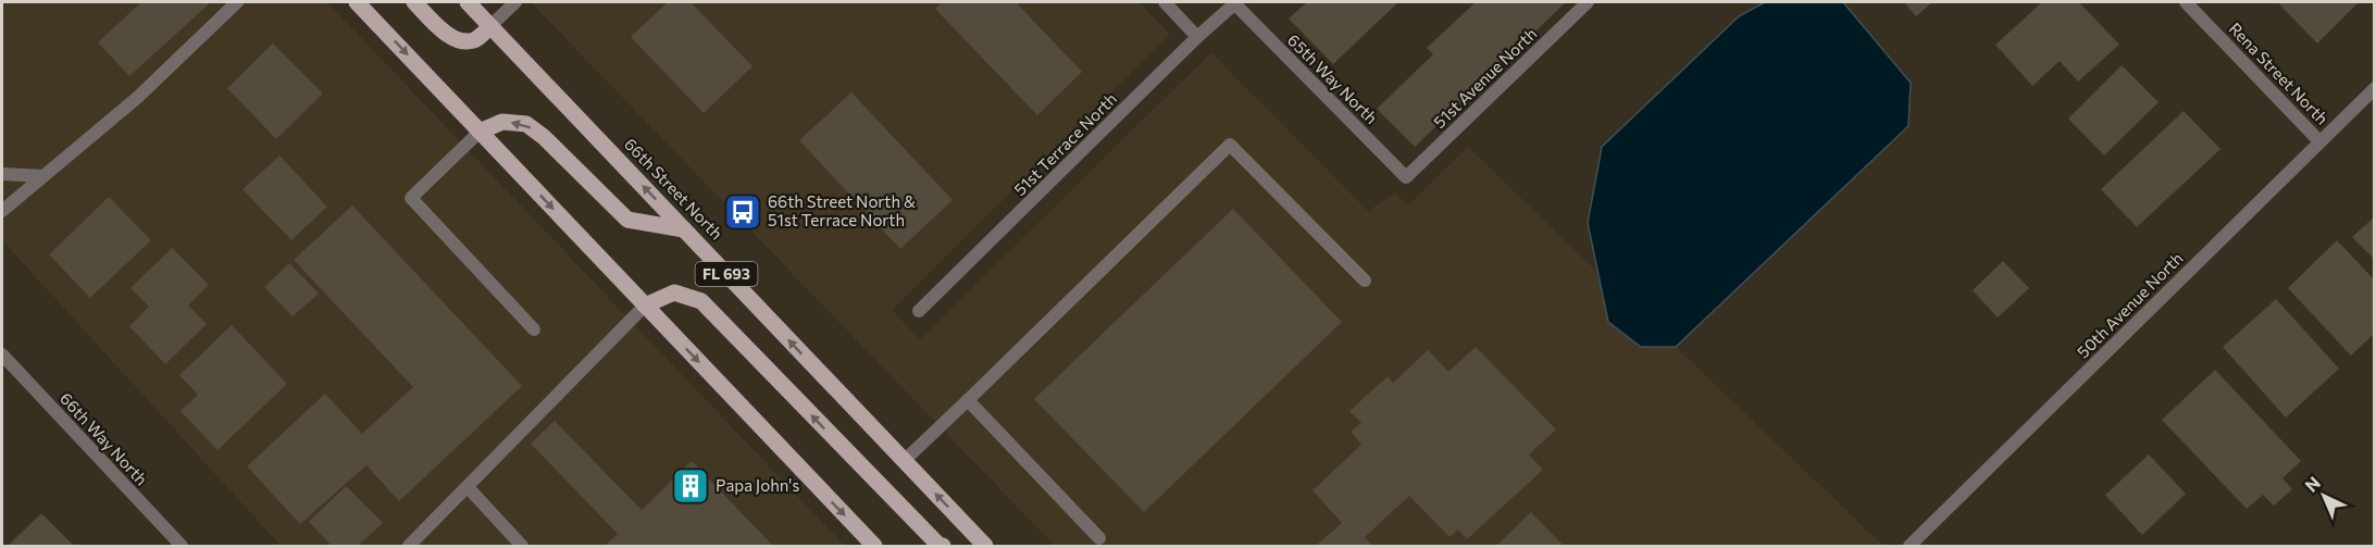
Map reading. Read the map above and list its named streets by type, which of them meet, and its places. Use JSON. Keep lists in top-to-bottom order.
{
  "streets": {
    "main road": ["66th Street North", "FL 693"],
    "street": [
      "Rena Street North",
      "51st Avenue North",
      "65th Way North",
      "51st Terrace North",
      "50th Avenue North",
      "66th Way North"
    ]
  },
  "crossings": [
    ["Rena Street North", "50th Avenue North"],
    ["51st Avenue North", "65th Way North"],
    ["65th Way North", "51st Terrace North"]
  ],
  "places": {
    "bus stop": ["66th Street North & 51st Terrace North"],
    "building": ["Papa John's"]
  },
  "north": "top left"
}
